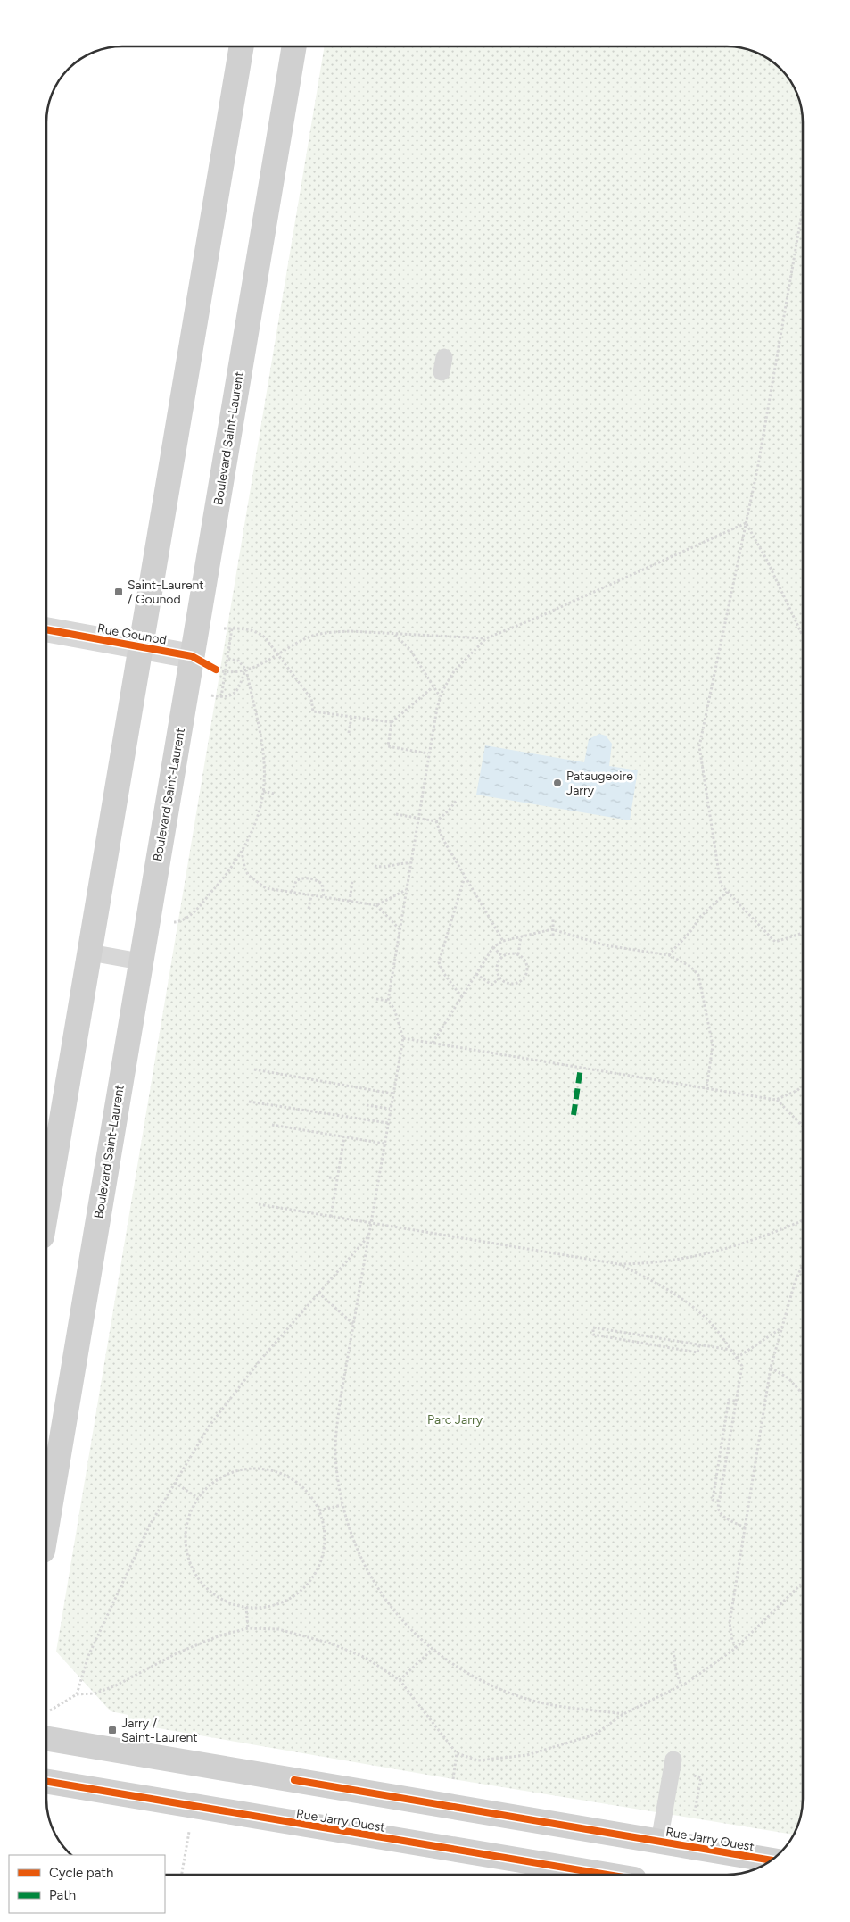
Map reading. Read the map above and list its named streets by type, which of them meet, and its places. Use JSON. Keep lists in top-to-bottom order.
{
  "streets": {
    "main road": ["Boulevard Saint-Laurent", "Rue Jarry Ouest"],
    "street": ["Rue Gounod"]
  },
  "crossings": [
    ["Boulevard Saint-Laurent", "Rue Gounod"]
  ],
  "parks": ["Parc Jarry"],
  "places": {
    "transit": ["Saint-Laurent / Gounod", "Jarry / Saint-Laurent"],
    "other": ["Pataugeoire Jarry"]
  },
  "legend": ["Cycle path", "Path"]
}
